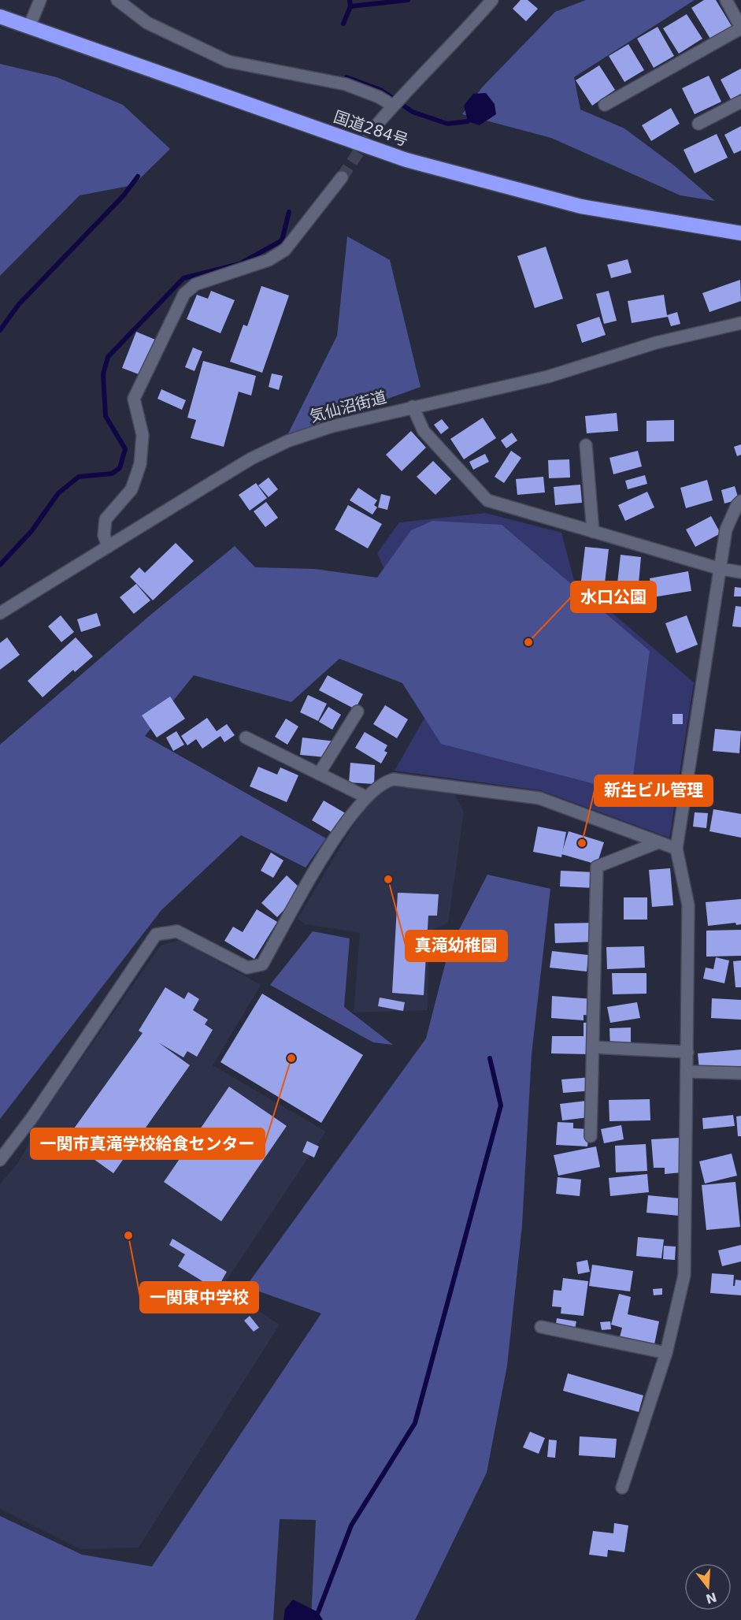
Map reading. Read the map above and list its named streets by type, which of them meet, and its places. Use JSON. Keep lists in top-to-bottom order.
{
  "streets": {
    "highway": ["国道284号"],
    "street": ["気仙沼街道"]
  },
  "places": [
    "水口公園",
    "新生ビル管理",
    "真滝幼稚園",
    "一関市真滝学校給食センター",
    "一関東中学校"
  ],
  "north": "bottom"
}
